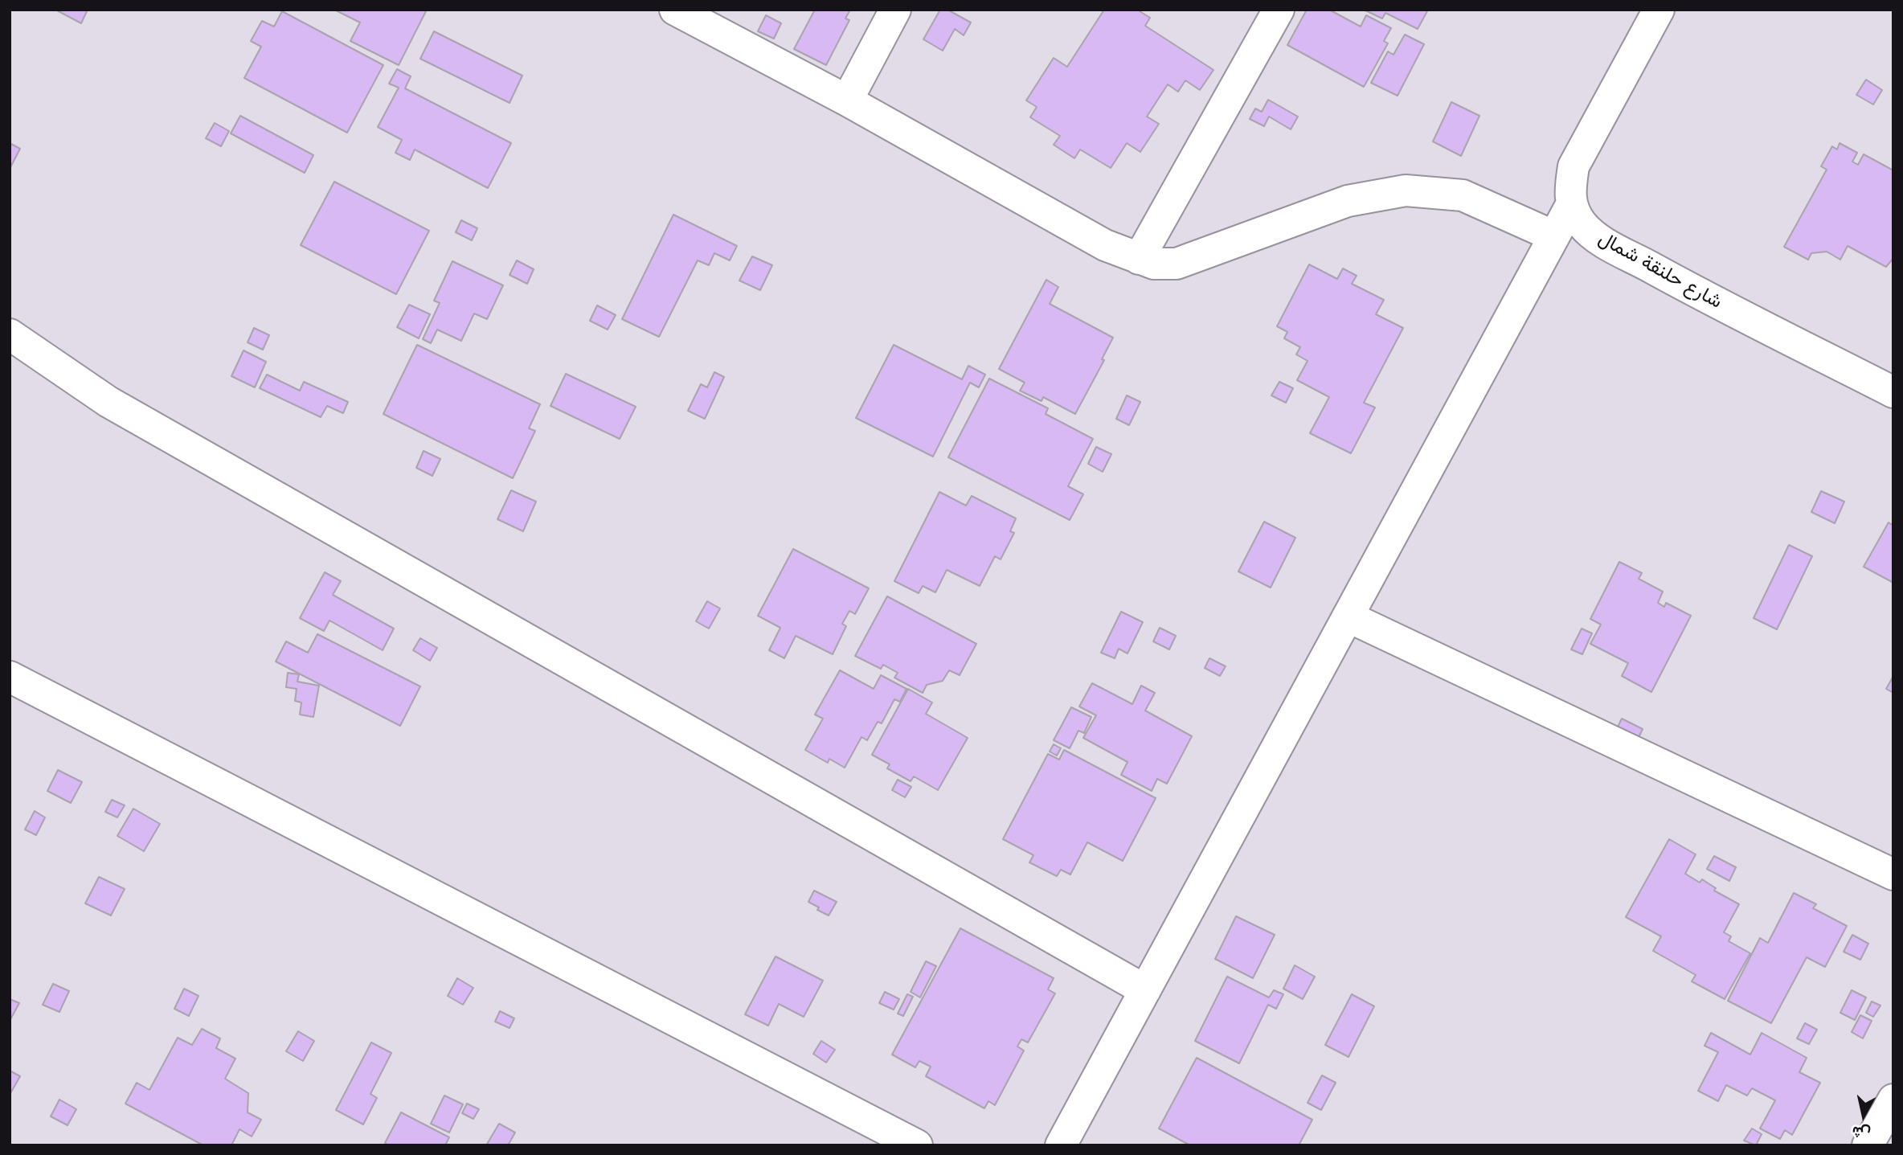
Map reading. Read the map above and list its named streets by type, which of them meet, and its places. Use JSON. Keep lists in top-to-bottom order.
{
  "streets": {
    "street": ["شارع حلنقة شمال"]
  },
  "north": "bottom"
}
